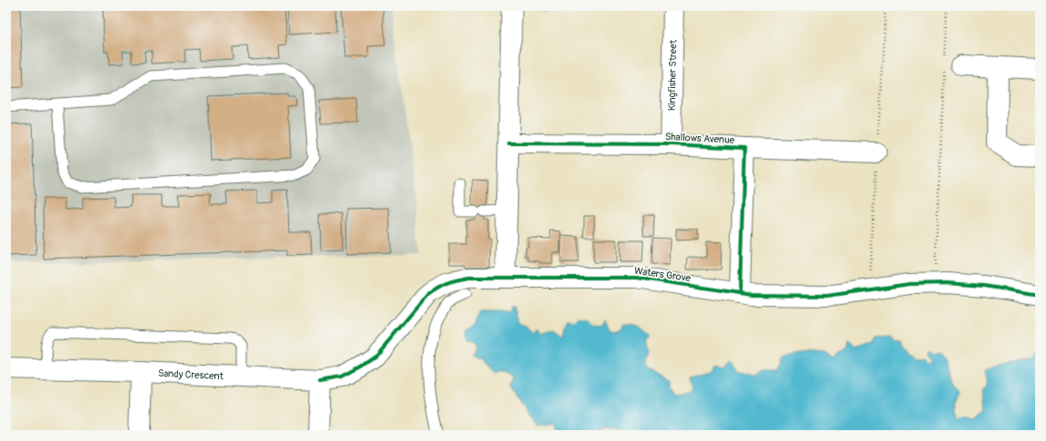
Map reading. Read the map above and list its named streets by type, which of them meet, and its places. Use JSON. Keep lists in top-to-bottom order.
{
  "streets": {
    "street": [
      "Kingfisher Street",
      "Shallows Avenue",
      "Waters Grove",
      "Sandy Crescent"
    ]
  },
  "crossings": [
    ["Kingfisher Street", "Shallows Avenue"],
    ["Shallows Avenue", "Waters Grove"],
    ["Waters Grove", "Sandy Crescent"]
  ]
}
